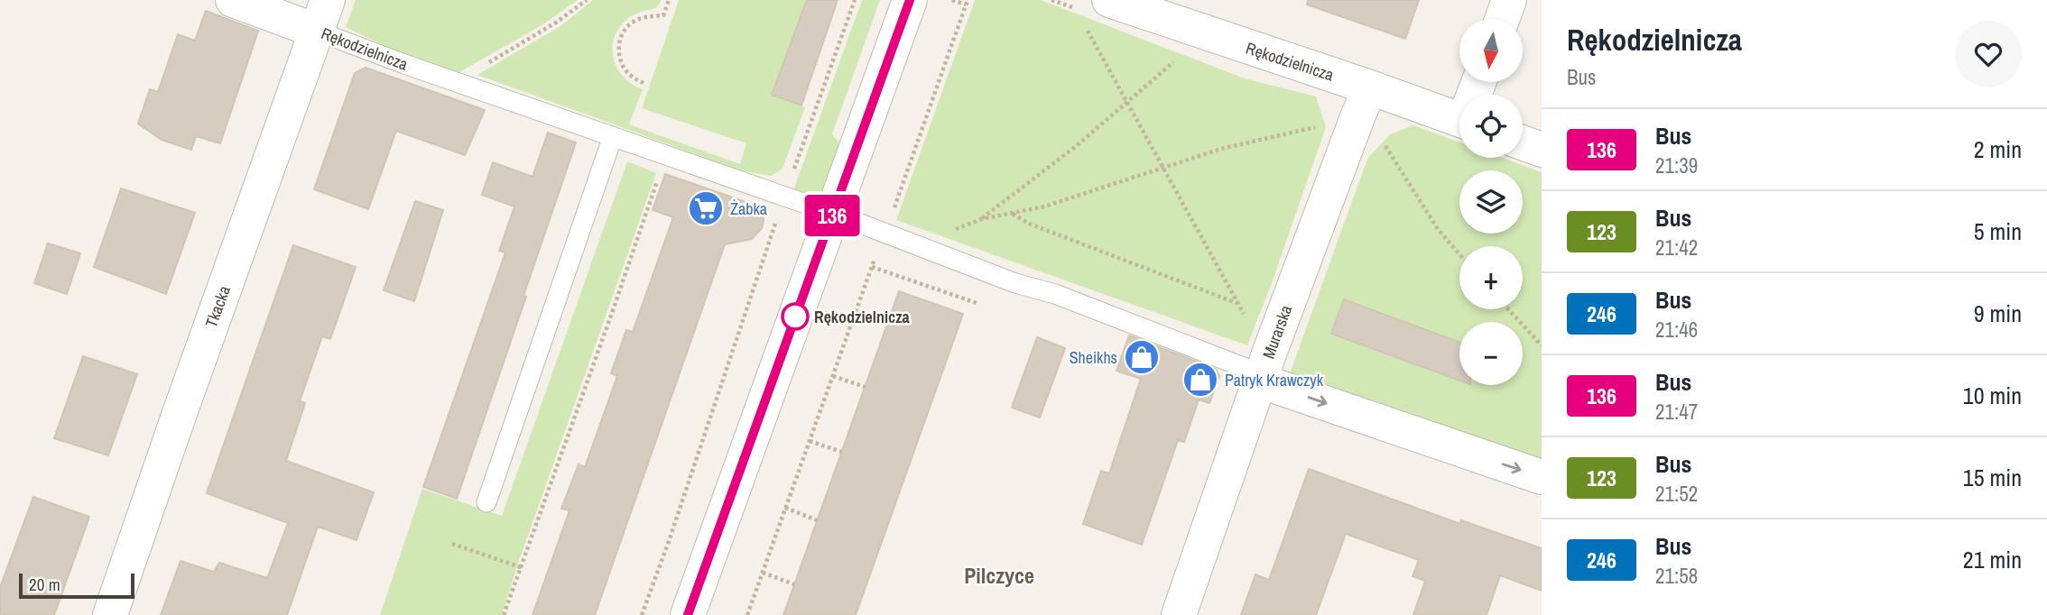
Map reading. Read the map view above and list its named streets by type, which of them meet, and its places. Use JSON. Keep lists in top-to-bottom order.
{
  "streets": {
    "street": ["Rękodzielnicza", "Tkacka", "Murarska"]
  },
  "crossings": [
    ["Rękodzielnicza", "Tkacka"],
    ["Rękodzielnicza", "Murarska"]
  ],
  "districts": ["Pilczyce"],
  "places": {
    "supermarket": ["Żabka"],
    "other": ["Rękodzielnicza"],
    "shop": ["Sheikhs", "Patryk Krawczyk"]
  },
  "lines": ["bus line 136"],
  "scale_bar": "20 m",
  "north": "bottom",
  "page": {
    "on_map": "136",
    "heading": ["Rękodzielnicza", "Bus"],
    "map_buttons": ["+", "−"],
    "list": [
      {
        "mark": "136",
        "name": "Bus",
        "note": "21:39",
        "value": "2 min"
      },
      {
        "mark": "123",
        "name": "Bus",
        "note": "21:42",
        "value": "5 min"
      },
      {
        "mark": "246",
        "name": "Bus",
        "note": "21:46",
        "value": "9 min"
      },
      {
        "mark": "136",
        "name": "Bus",
        "note": "21:47",
        "value": "10 min"
      },
      {
        "mark": "123",
        "name": "Bus",
        "note": "21:52",
        "value": "15 min"
      },
      {
        "mark": "246",
        "name": "Bus",
        "note": "21:58",
        "value": "21 min"
      }
    ],
    "scale": "20 m"
  }
}
